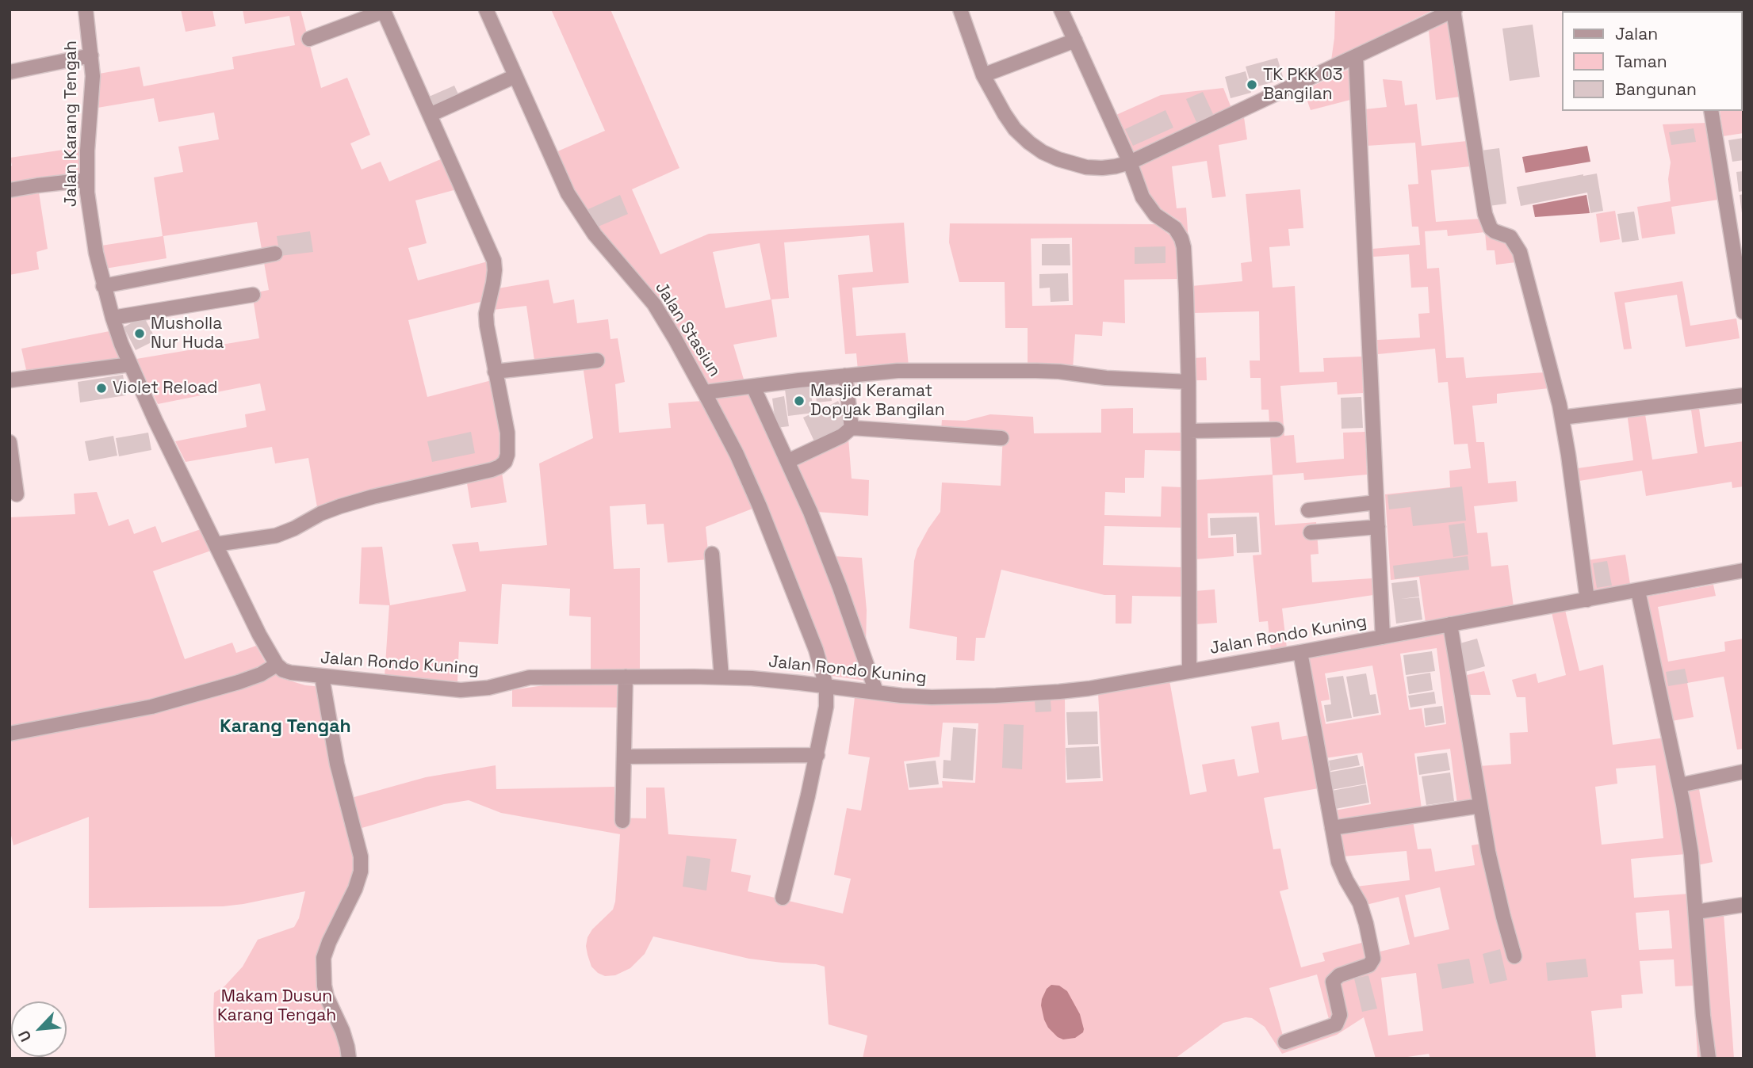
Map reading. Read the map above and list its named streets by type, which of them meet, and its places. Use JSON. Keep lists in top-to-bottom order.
{
  "streets": {
    "street": ["Jalan Karang Tengah", "Jalan Stasiun", "Jalan Rondo Kuning"]
  },
  "crossings": [
    ["Jalan Stasiun", "Jalan Rondo Kuning"]
  ],
  "districts": ["Karang Tengah"],
  "parks": ["Makam Dusun Karang Tengah"],
  "places": [
    "TK PKK 03 Bangilan",
    "Musholla Nur Huda",
    "Violet Reload",
    "Masjid Keramat Dopyak Bangilan"
  ],
  "legend": ["Jalan", "Taman", "Bangunan"],
  "north": "bottom left"
}
